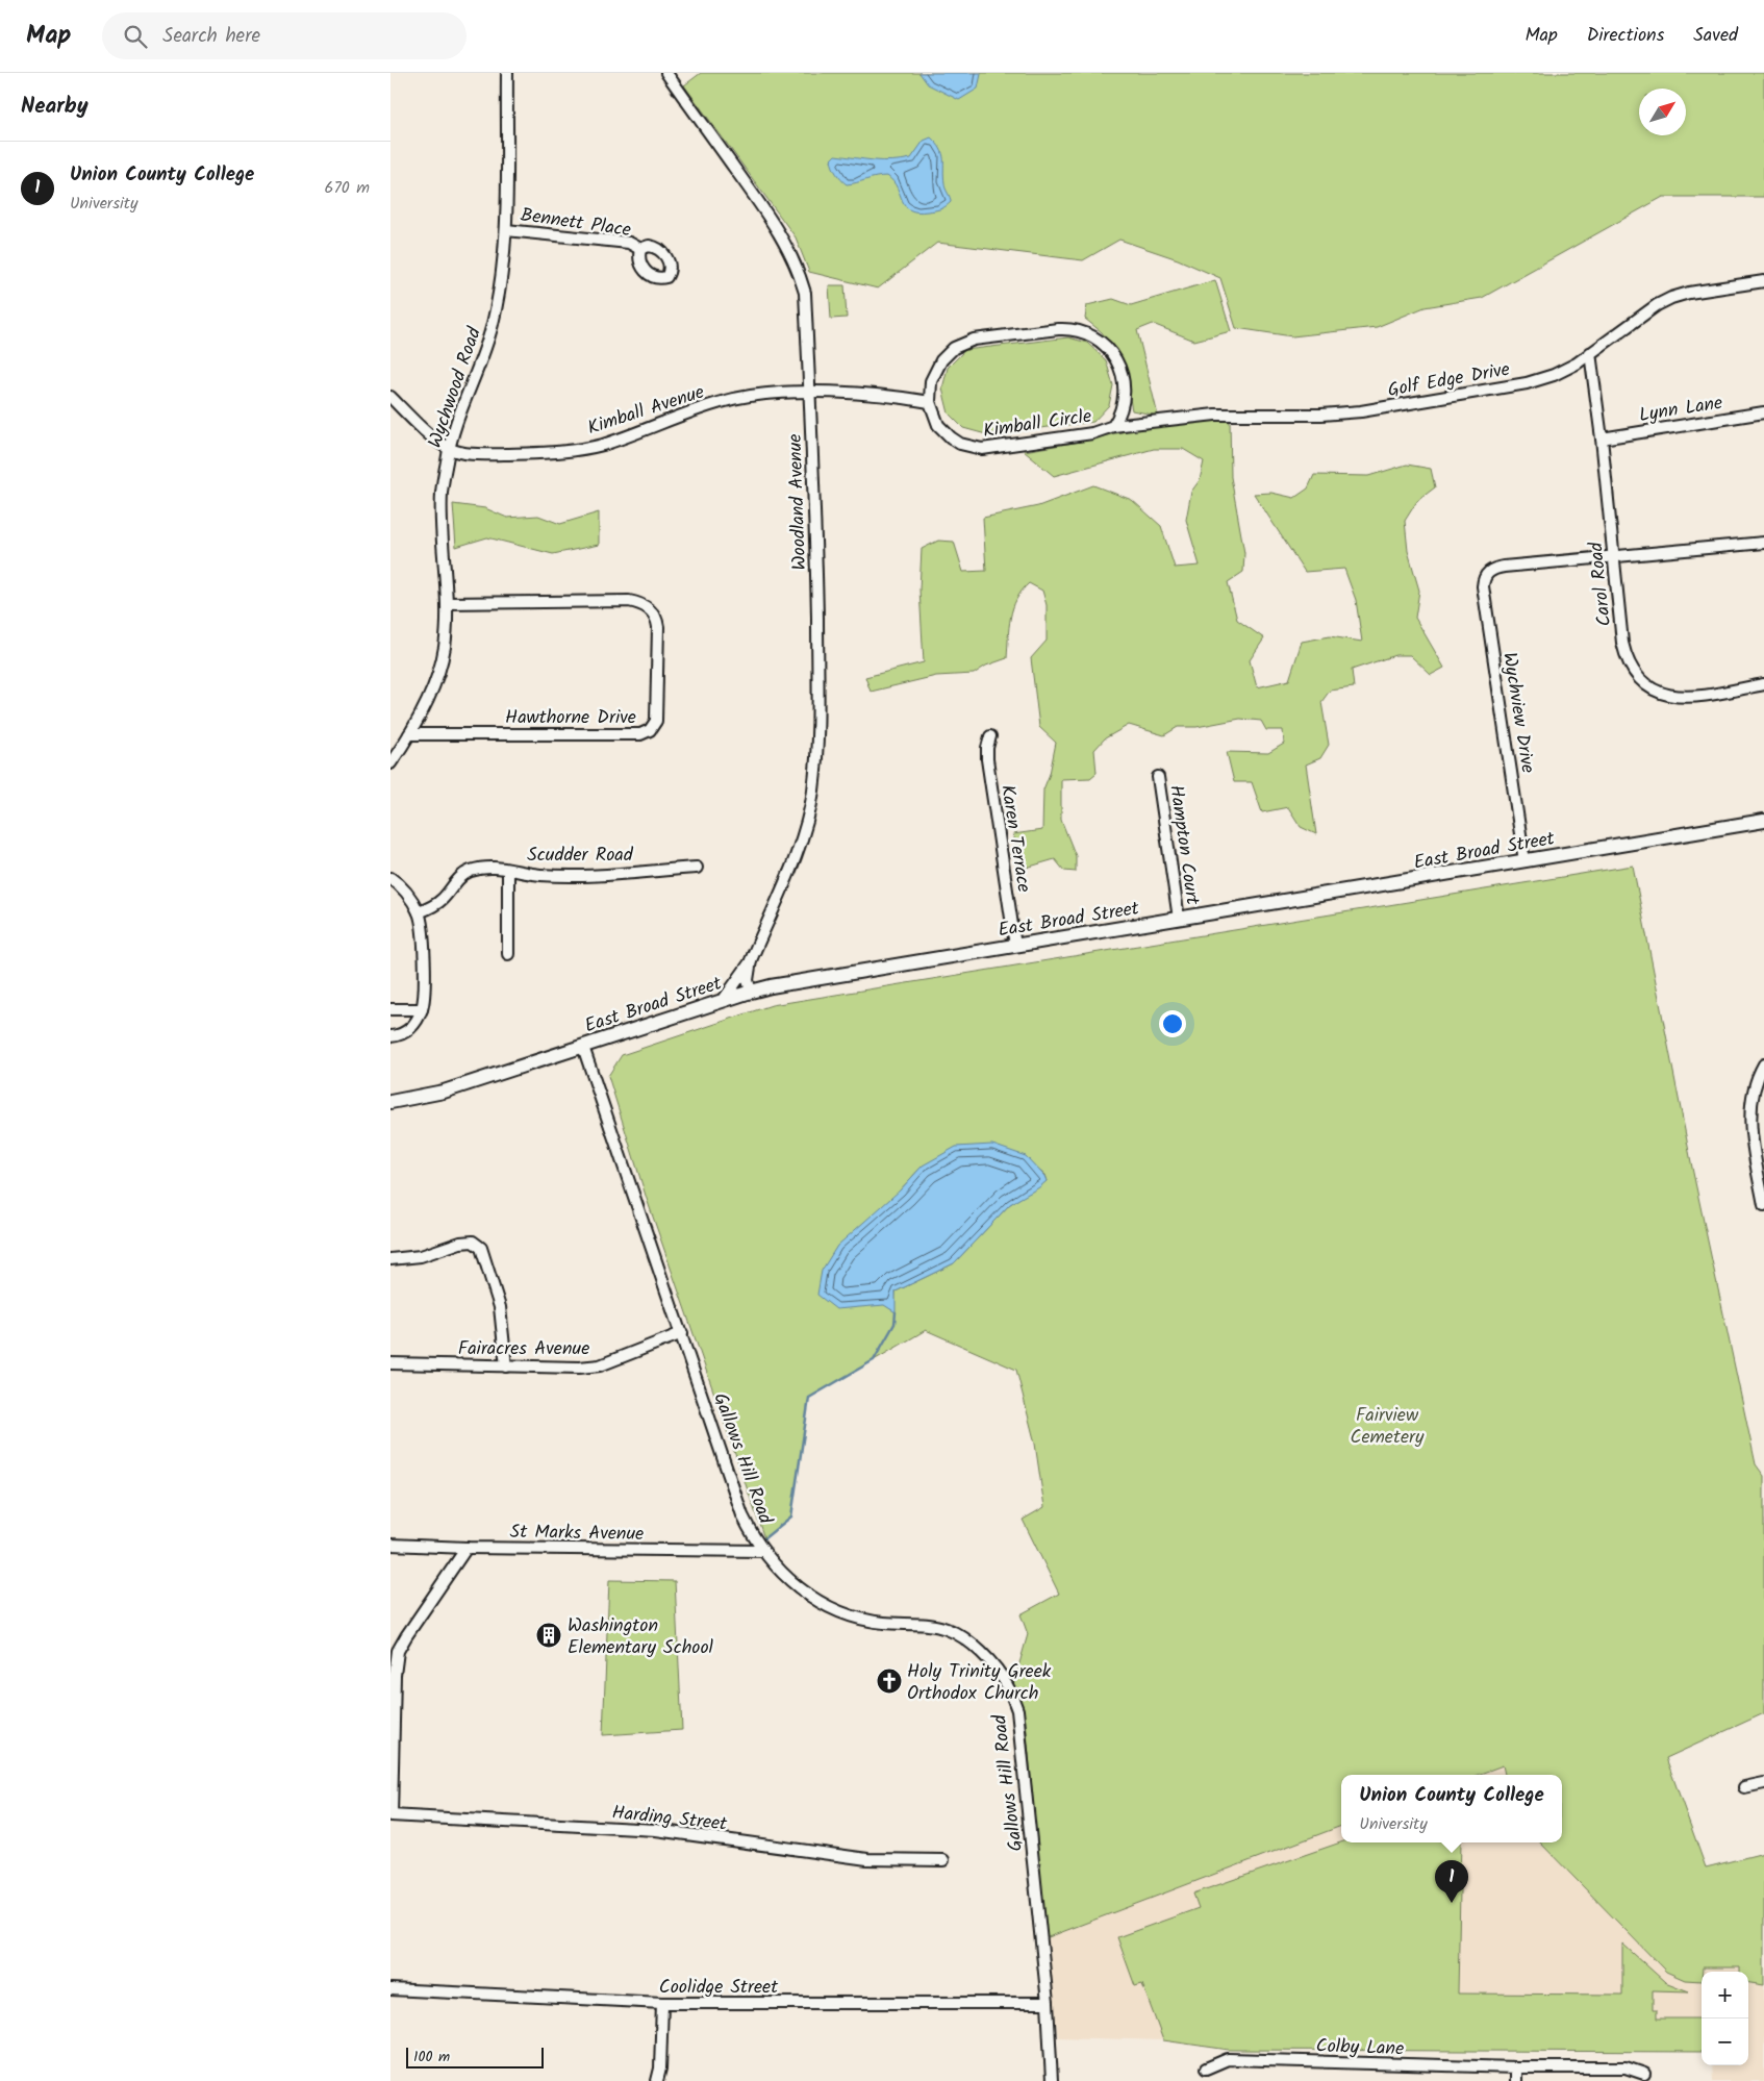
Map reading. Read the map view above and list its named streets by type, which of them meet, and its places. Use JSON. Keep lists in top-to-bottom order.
{
  "streets": {
    "street": [
      "Bennett Place",
      "Golf Edge Drive",
      "Wychwood Road",
      "Lynn Lane",
      "Kimball Avenue",
      "Kimball Circle",
      "Woodland Avenue",
      "Carol Road",
      "Wychview Drive",
      "Hawthorne Drive",
      "Karen Terrace",
      "Hampton Court",
      "East Broad Street",
      "Scudder Road",
      "Fairacres Avenue",
      "Gallows Hill Road",
      "St Marks Avenue",
      "Harding Street",
      "Coolidge Street",
      "Colby Lane"
    ]
  },
  "crossings": [
    ["Bennett Place", "Wychwood Road"],
    ["Golf Edge Drive", "Kimball Avenue"],
    ["Golf Edge Drive", "Kimball Circle"],
    ["Golf Edge Drive", "Carol Road"],
    ["Wychwood Road", "Kimball Avenue"],
    ["Wychwood Road", "Hawthorne Drive"],
    ["Lynn Lane", "Carol Road"],
    ["Kimball Avenue", "Kimball Circle"],
    ["Kimball Avenue", "Woodland Avenue"],
    ["Woodland Avenue", "East Broad Street"],
    ["Carol Road", "Wychview Drive"],
    ["Wychview Drive", "East Broad Street"],
    ["Karen Terrace", "East Broad Street"],
    ["Hampton Court", "East Broad Street"],
    ["East Broad Street", "Gallows Hill Road"],
    ["Fairacres Avenue", "Gallows Hill Road"],
    ["Gallows Hill Road", "St Marks Avenue"],
    ["Gallows Hill Road", "Coolidge Street"]
  ],
  "parks": ["Fairview Cemetery"],
  "places": {
    "building": ["Washington Elementary School"],
    "church": ["Holy Trinity Greek Orthodox Church"]
  },
  "scale_bar": "100 m",
  "north": "top right",
  "page": {
    "header": "Map",
    "search": "Search here",
    "nav": ["Map", "Directions", "Saved"],
    "heading": "Nearby",
    "list": [
      {
        "mark": "1",
        "name": "Union County College",
        "note": "University",
        "value": "670 m"
      }
    ],
    "popup": ["Union County College", "University"],
    "pins": "1",
    "map_buttons": ["+", "−"],
    "scale": "100 m"
  }
}
